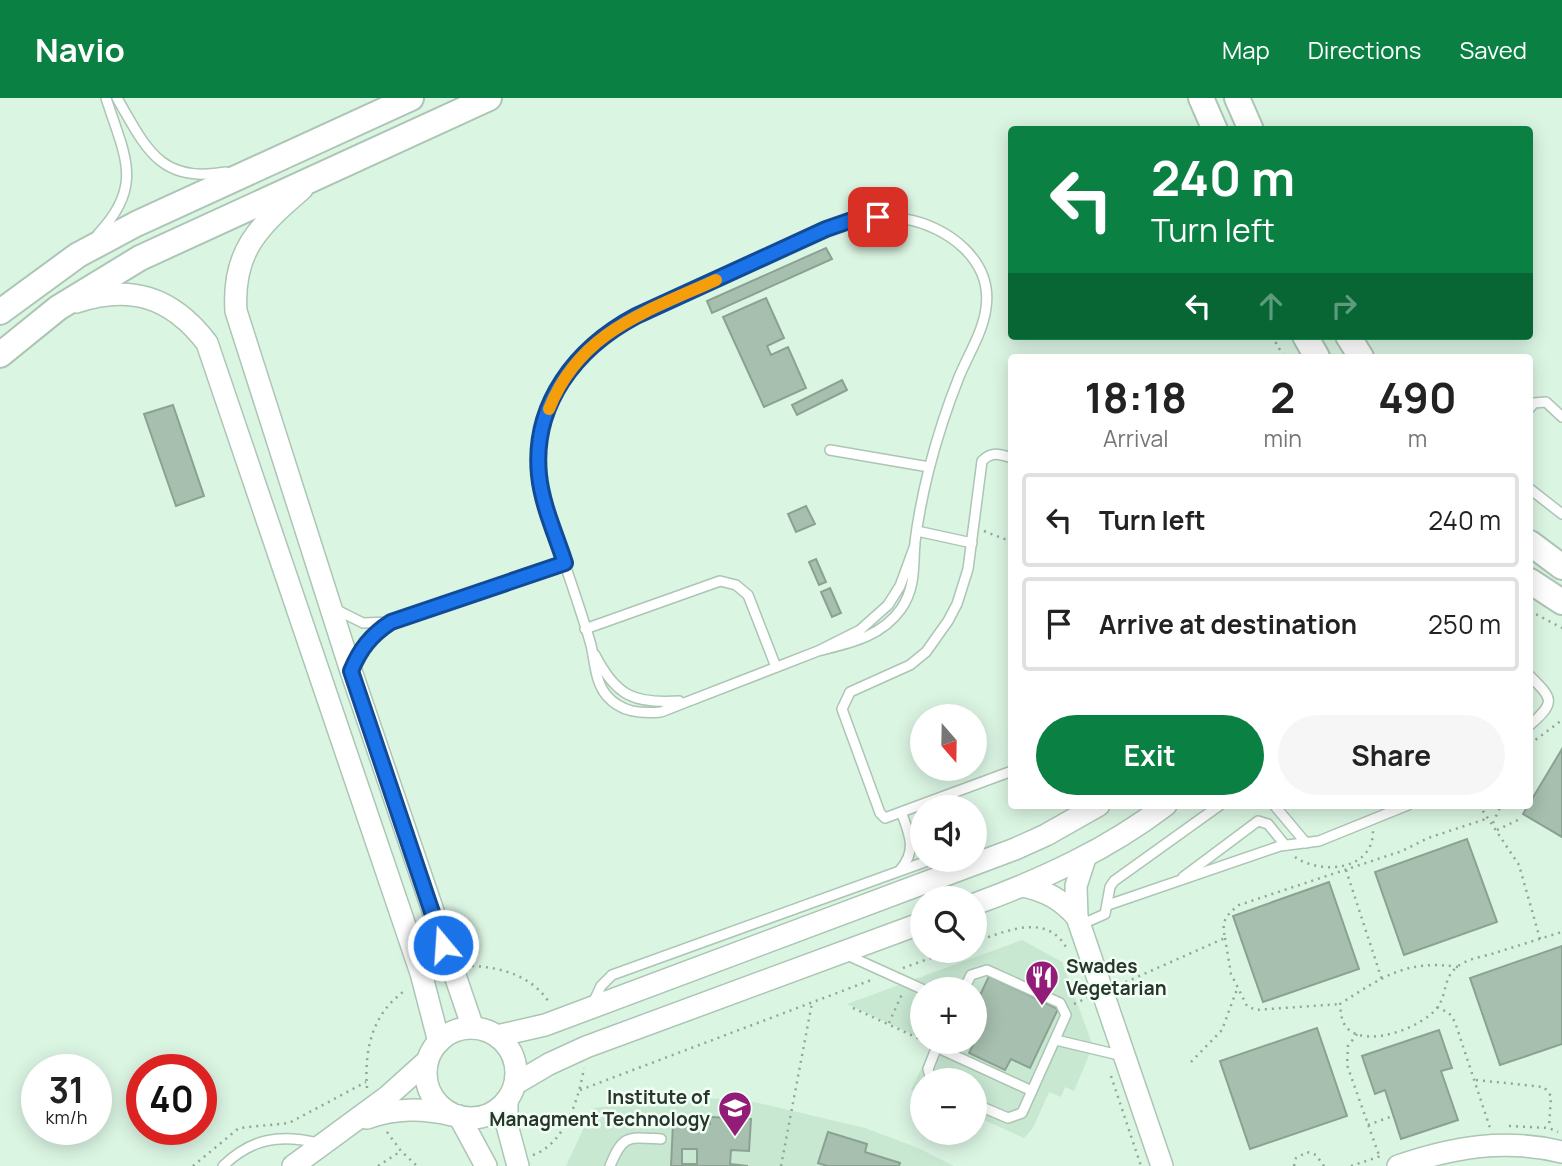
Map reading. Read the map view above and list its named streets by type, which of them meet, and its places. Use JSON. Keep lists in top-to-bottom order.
{
  "places": {
    "restaurant": ["Swades Vegetarian"],
    "school or university": ["Institute of Managment Technology"]
  },
  "north": "bottom",
  "page": {
    "header": "Navio",
    "nav": ["Map", "Directions", "Saved"],
    "turn": ["240 m", "Turn left"],
    "eta": [
      "18:18",
      "Arrival",
      "2",
      "min",
      "490",
      "m"
    ],
    "list": [
      {
        "name": "Turn left",
        "value": "240 m"
      },
      {
        "name": "Arrive at destination",
        "value": "250 m"
      }
    ],
    "buttons": ["Exit", "Share"],
    "map_buttons": ["+", "−"],
    "speed": "31 km/h",
    "limit": "40"
  }
}
